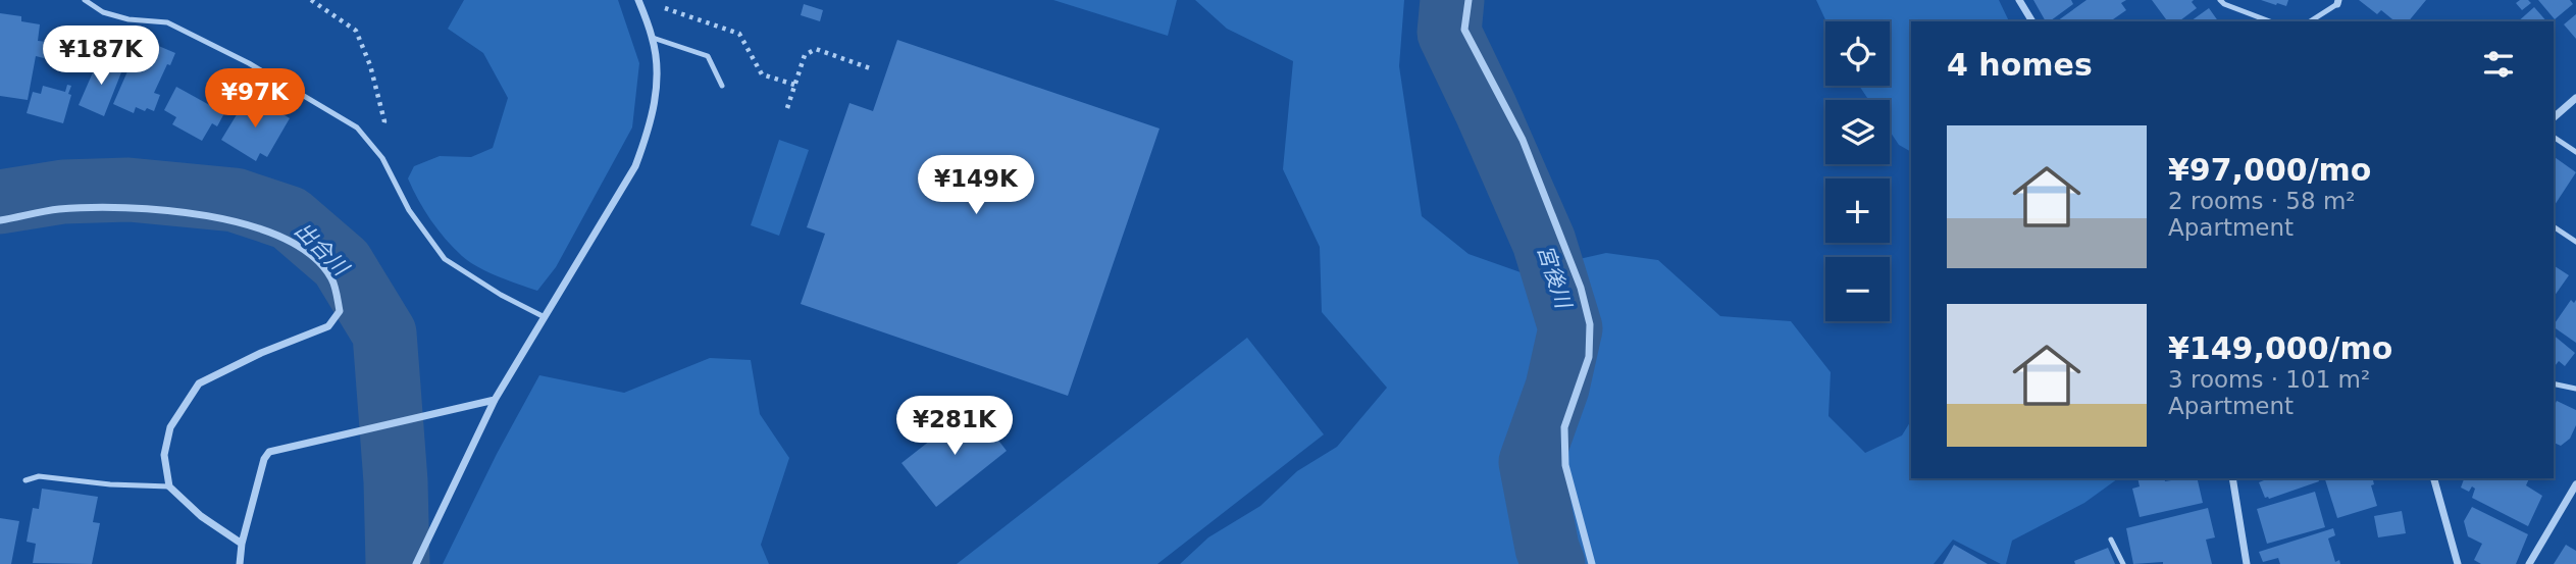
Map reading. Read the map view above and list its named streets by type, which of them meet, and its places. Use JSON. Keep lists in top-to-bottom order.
{
  "water": ["出合川", "宮後川"],
  "page": {
    "map_buttons": ["+", "−"],
    "heading": "4 homes",
    "price": [
      "¥187K",
      "¥97K",
      "¥149K",
      "¥281K"
    ],
    "list": [
      {
        "name": "¥97,000/mo",
        "note": "2 rooms · 58 m² · Apartment"
      },
      {
        "name": "¥149,000/mo",
        "note": "3 rooms · 101 m² · Apartment"
      }
    ]
  }
}
